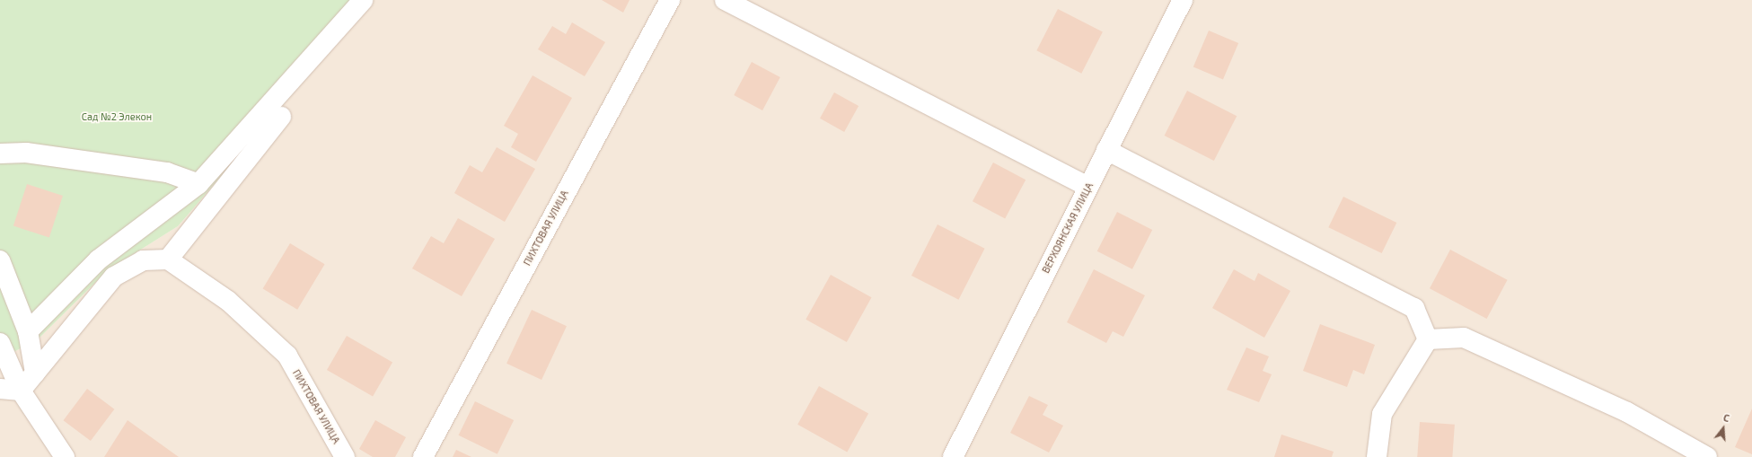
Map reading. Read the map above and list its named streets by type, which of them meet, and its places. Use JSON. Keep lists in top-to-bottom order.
{
  "streets": {
    "street": ["ПИХТОВАЯ УЛИЦА", "ВЕРХОЯНСКАЯ УЛИЦА"]
  },
  "parks": ["Сад №2 Элекон"],
  "north": "top"
}
